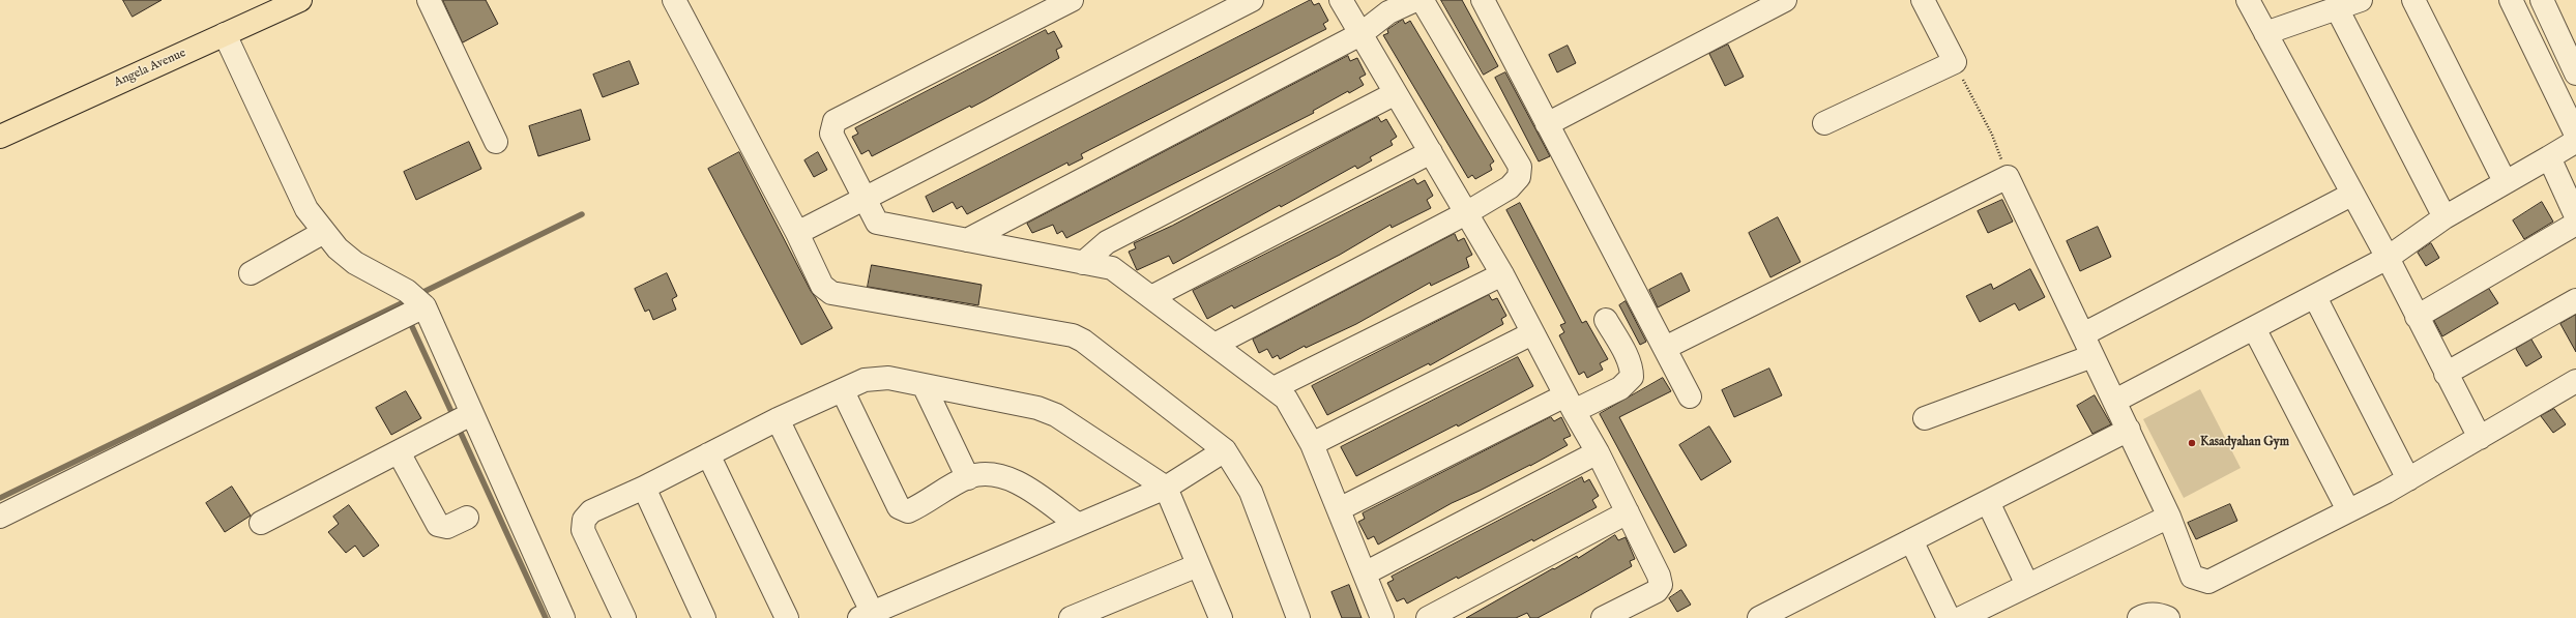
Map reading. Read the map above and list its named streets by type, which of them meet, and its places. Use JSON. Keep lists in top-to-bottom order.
{
  "streets": {
    "main road": ["Angela Avenue"]
  },
  "places": ["Kasadyahan Gym"]
}
